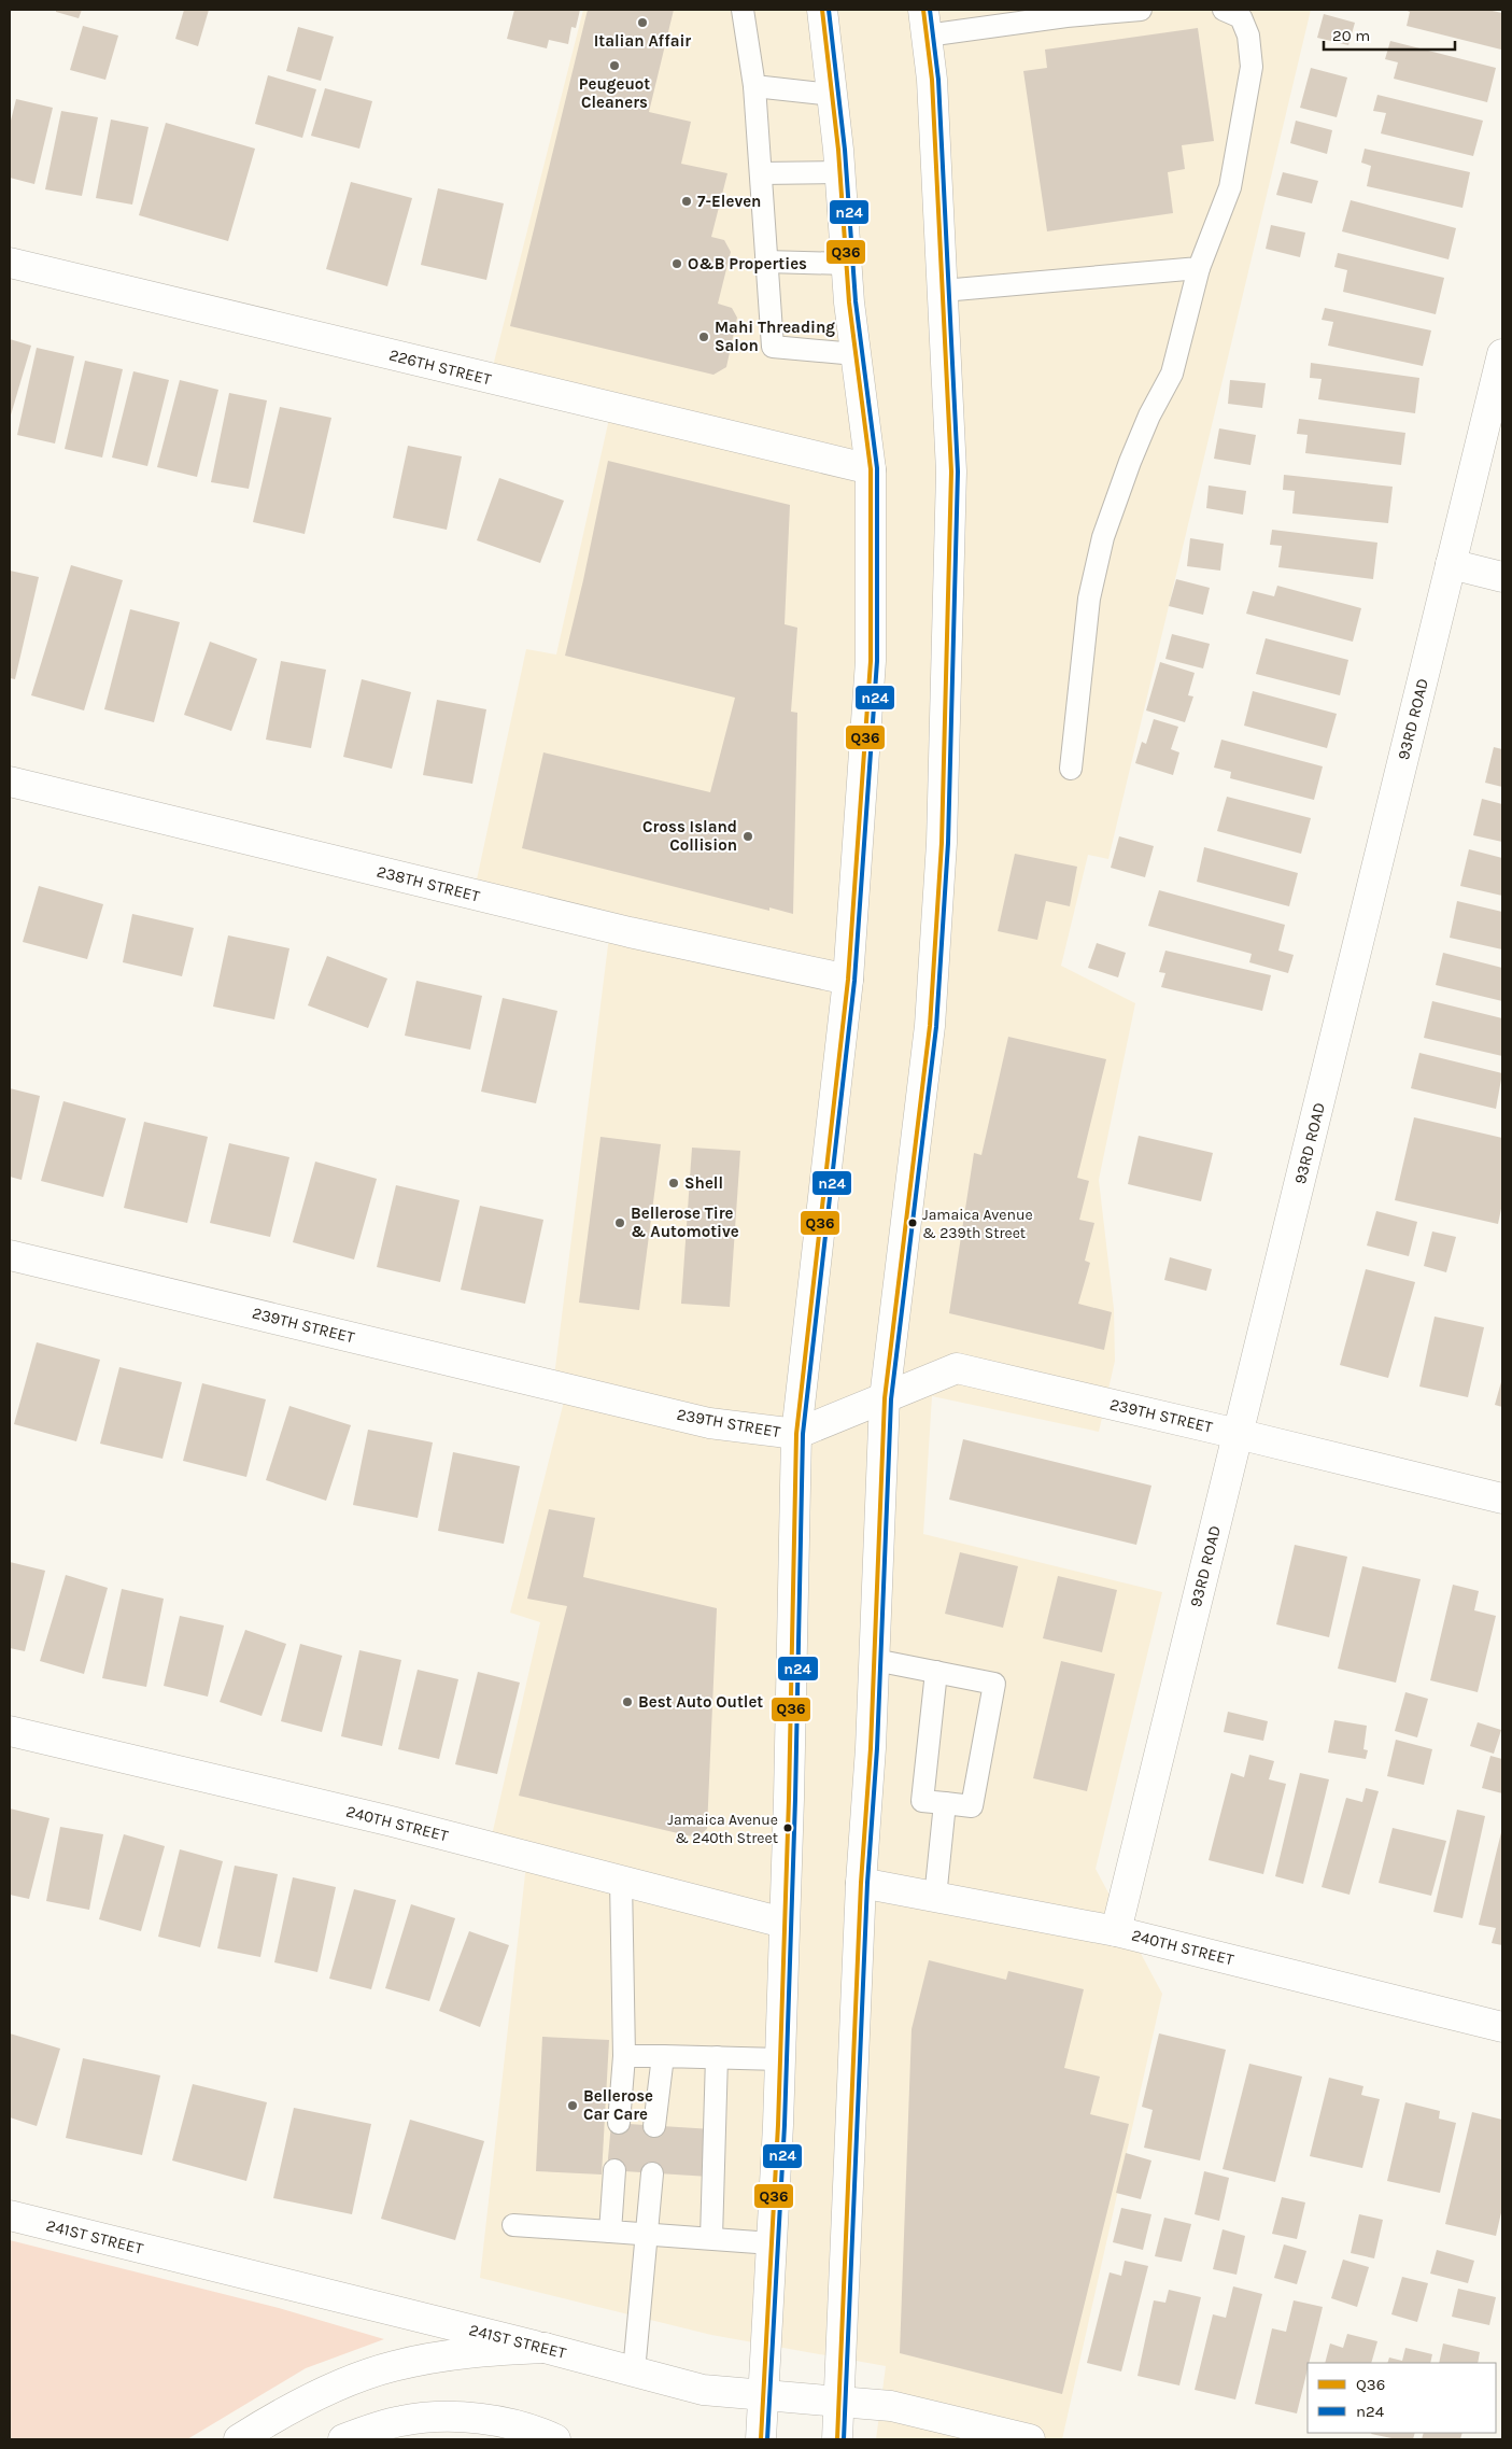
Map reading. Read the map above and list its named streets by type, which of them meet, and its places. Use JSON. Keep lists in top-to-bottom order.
{
  "streets": {
    "main road": [
      "226TH STREET",
      "93RD ROAD",
      "238TH STREET",
      "239TH STREET",
      "240TH STREET",
      "241ST STREET"
    ]
  },
  "crossings": [
    ["93RD ROAD", "239TH STREET"],
    ["93RD ROAD", "240TH STREET"]
  ],
  "places": [
    "Italian Affair",
    "Peugeuot Cleaners",
    "7-Eleven",
    "O&B Properties",
    "Mahi Threading Salon",
    "Cross Island Collision",
    "Shell",
    "Bellerose Tire & Automotive",
    "Jamaica Avenue & 239th Street",
    "Best Auto Outlet",
    "Jamaica Avenue & 240th Street",
    "Bellerose Car Care"
  ],
  "lines": ["transit line Q36", "transit line n24"],
  "legend": ["Q36", "n24"],
  "scale_bar": "20 m"
}
